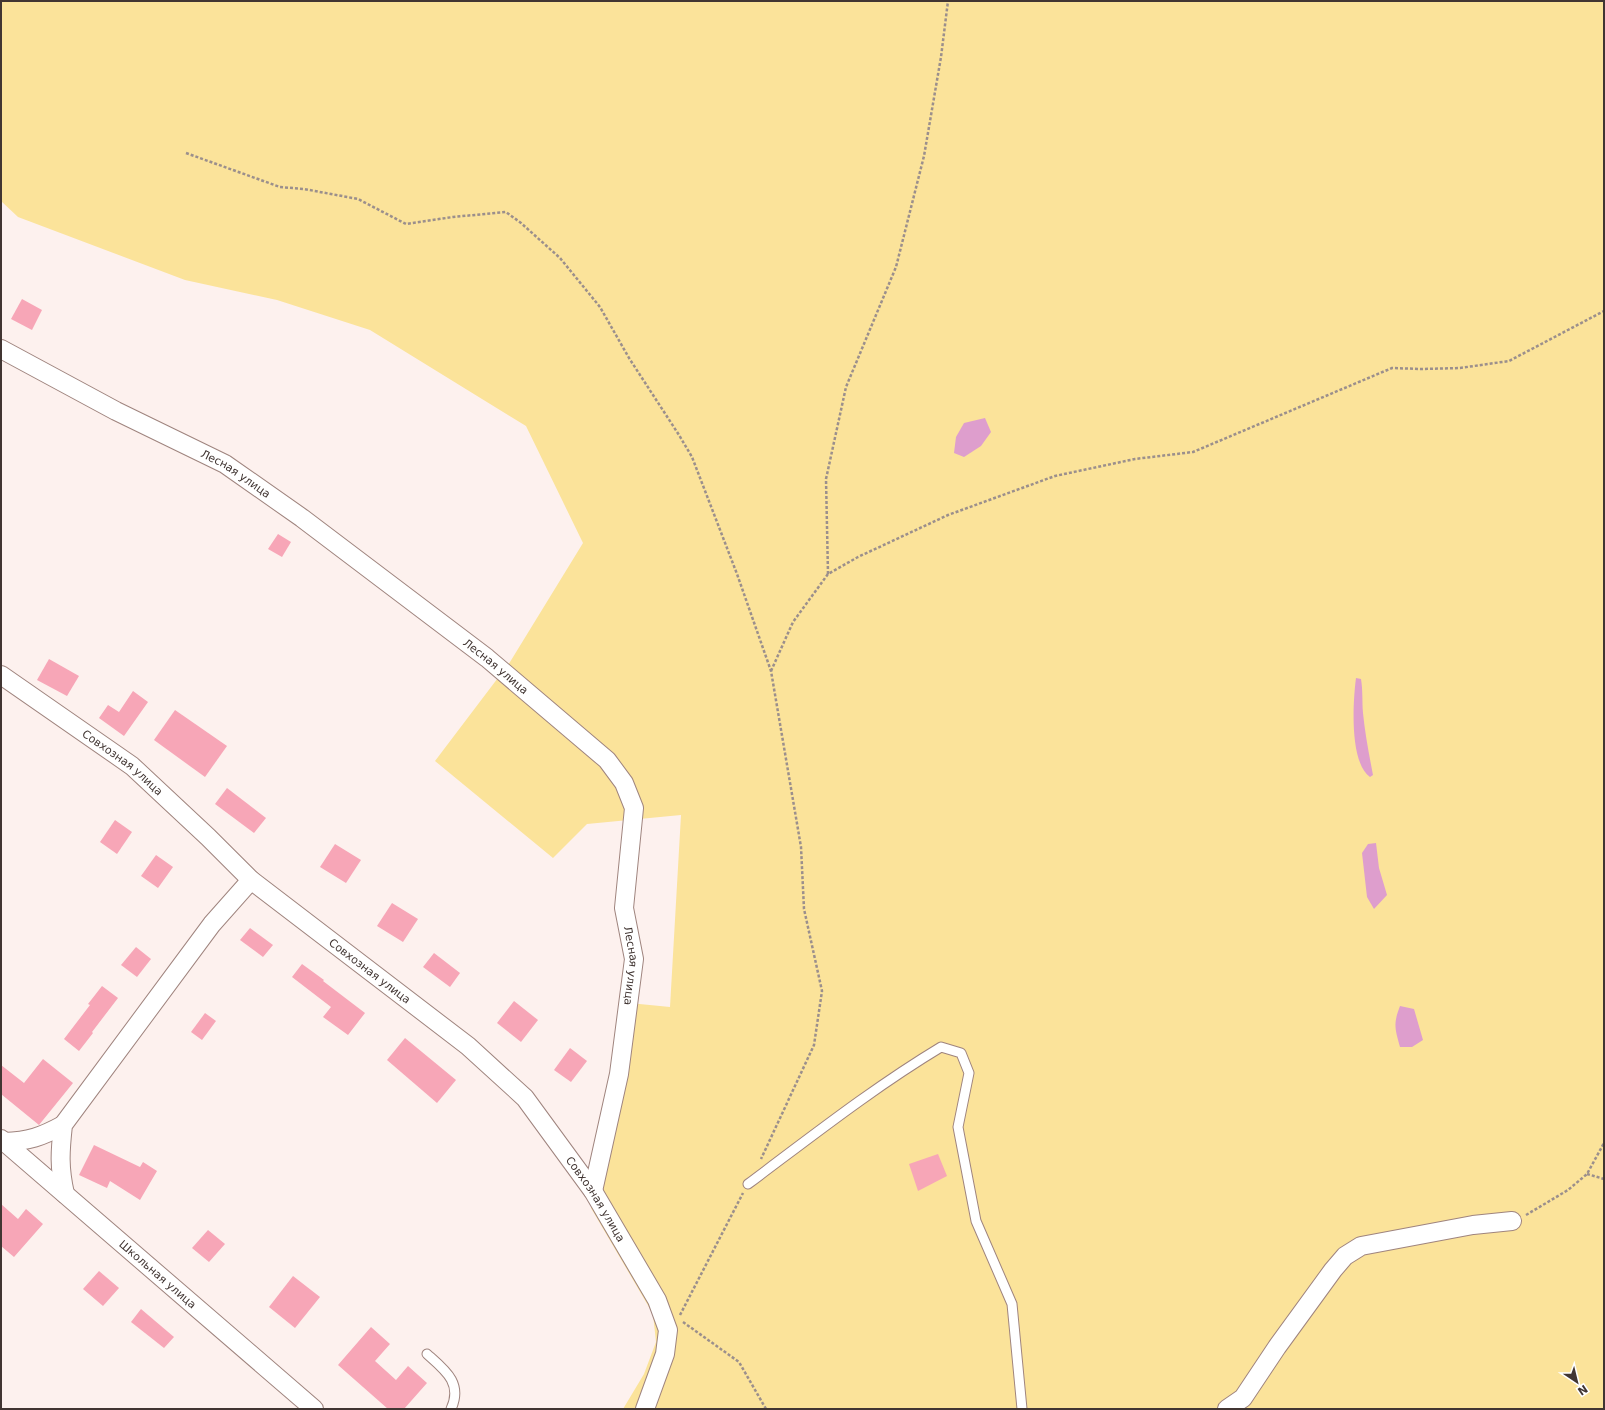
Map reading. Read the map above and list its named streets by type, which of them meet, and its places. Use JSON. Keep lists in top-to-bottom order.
{
  "streets": {
    "street": ["Лесная улица", "Совхозная улица", "Школьная улица"]
  },
  "crossings": [
    ["Лесная улица", "Совхозная улица"]
  ],
  "north": "bottom right"
}
